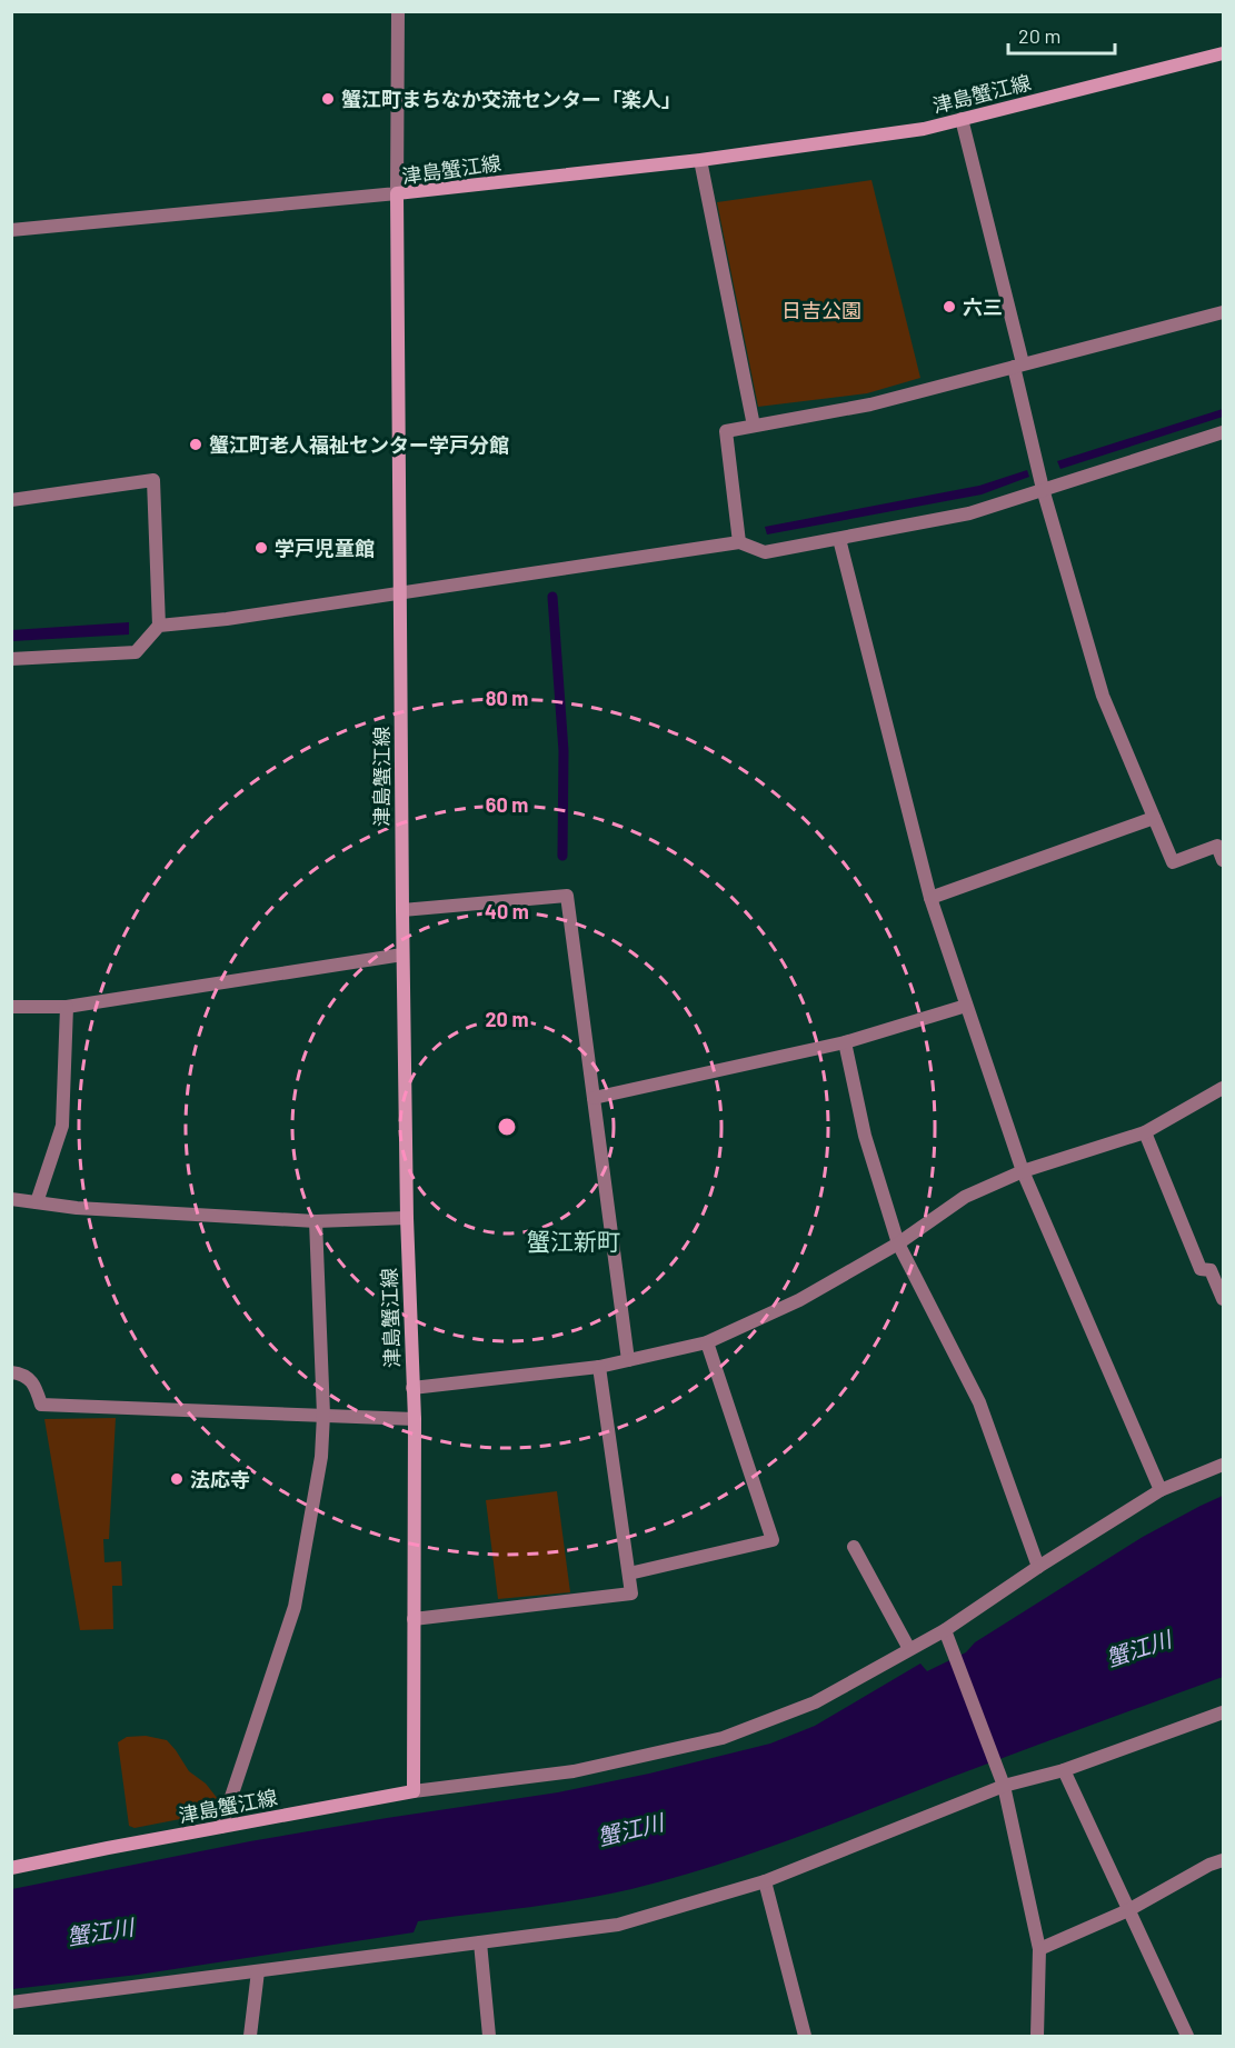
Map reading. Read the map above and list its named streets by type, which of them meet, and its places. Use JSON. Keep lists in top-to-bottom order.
{
  "streets": {
    "main road": ["津島蟹江線"]
  },
  "districts": ["蟹江新町"],
  "water": ["蟹江川"],
  "parks": ["日吉公園"],
  "places": [
    "蟹江町まちなか交流センター「楽人」",
    "六三",
    "蟹江町老人福祉センター学戸分館",
    "学戸児童館",
    "法応寺"
  ],
  "scale_bar": "20 m",
  "rings": [
    "80 m",
    "60 m",
    "40 m",
    "20 m"
  ]
}
